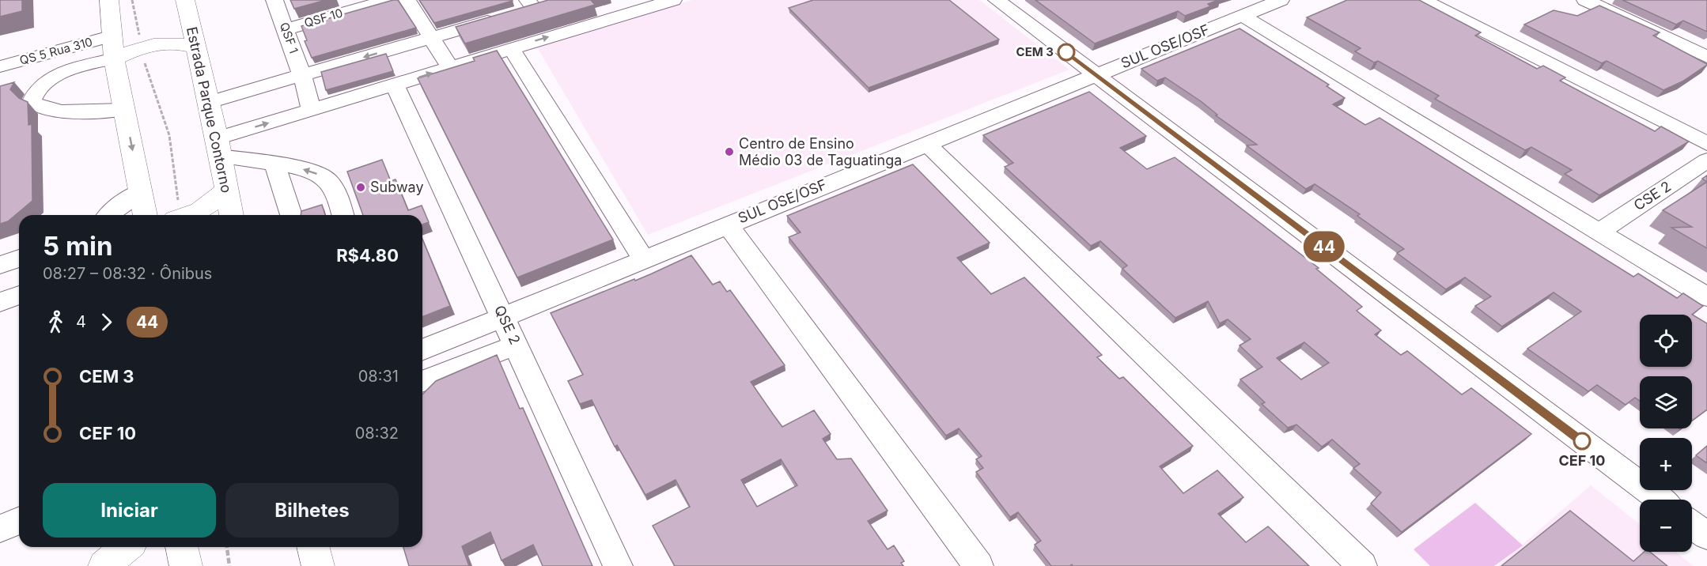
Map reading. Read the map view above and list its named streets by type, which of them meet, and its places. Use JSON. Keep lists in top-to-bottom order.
{
  "streets": {
    "main road": ["Estrada Parque Contorno"],
    "street": [
      "QSF 10",
      "QSF 1",
      "SUL OSE/OSF",
      "QS 5 Rua 310",
      "CSE 2",
      "QSE 2"
    ]
  },
  "crossings": [
    ["QSF 10", "QSF 1"],
    ["SUL OSE/OSF", "QSE 2"]
  ],
  "places": [
    "CEM 3",
    "Centro de Ensino Médio 03 de Taguatinga",
    "Subway",
    "CEF 10"
  ],
  "lines": ["bus line 44"],
  "page": {
    "on_map": "44",
    "heading": ["5 min", "08:27 – 08:32 · Ônibus", "R$4.80"],
    "legs": ["4", "44"],
    "map_buttons": ["+", "−"],
    "list": [
      {
        "name": "CEM 3",
        "value": "08:31"
      },
      {
        "name": "CEF 10",
        "value": "08:32"
      }
    ],
    "buttons": ["Iniciar", "Bilhetes"]
  }
}
